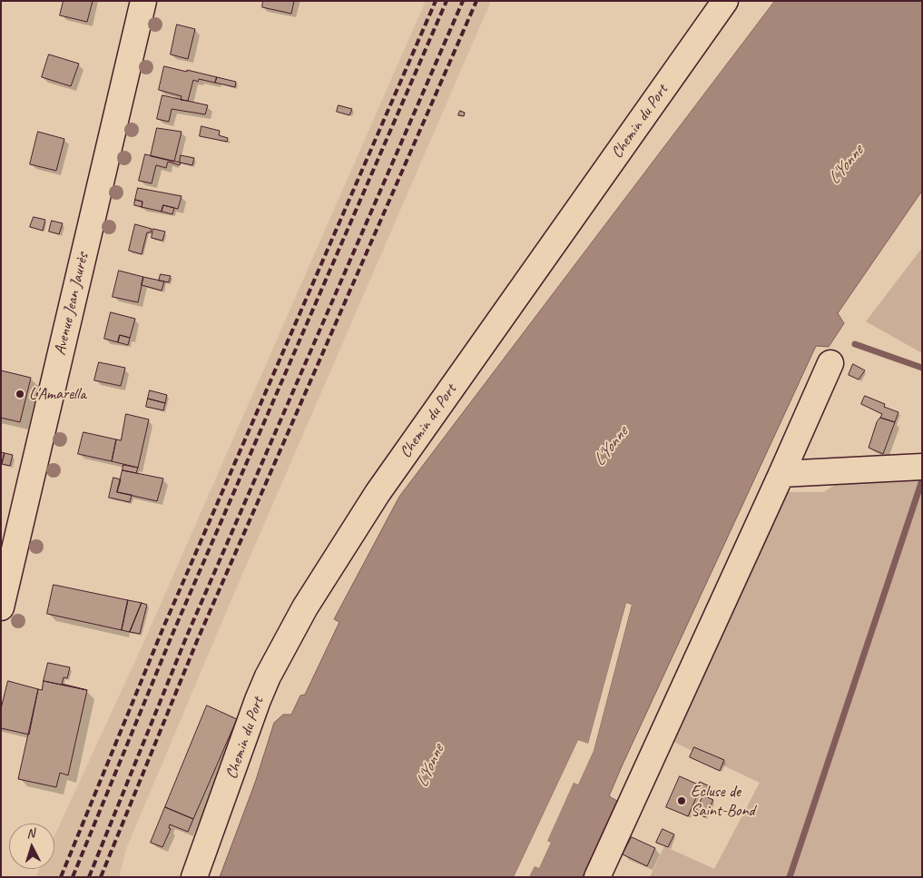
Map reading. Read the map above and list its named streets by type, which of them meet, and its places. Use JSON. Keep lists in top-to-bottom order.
{
  "streets": {
    "street": ["Chemin du Port", "Avenue Jean Jaurès"]
  },
  "water": ["L'Yonne"],
  "places": ["L'Amarella", "Ecluse de Saint-Bond"],
  "north": "top"
}
